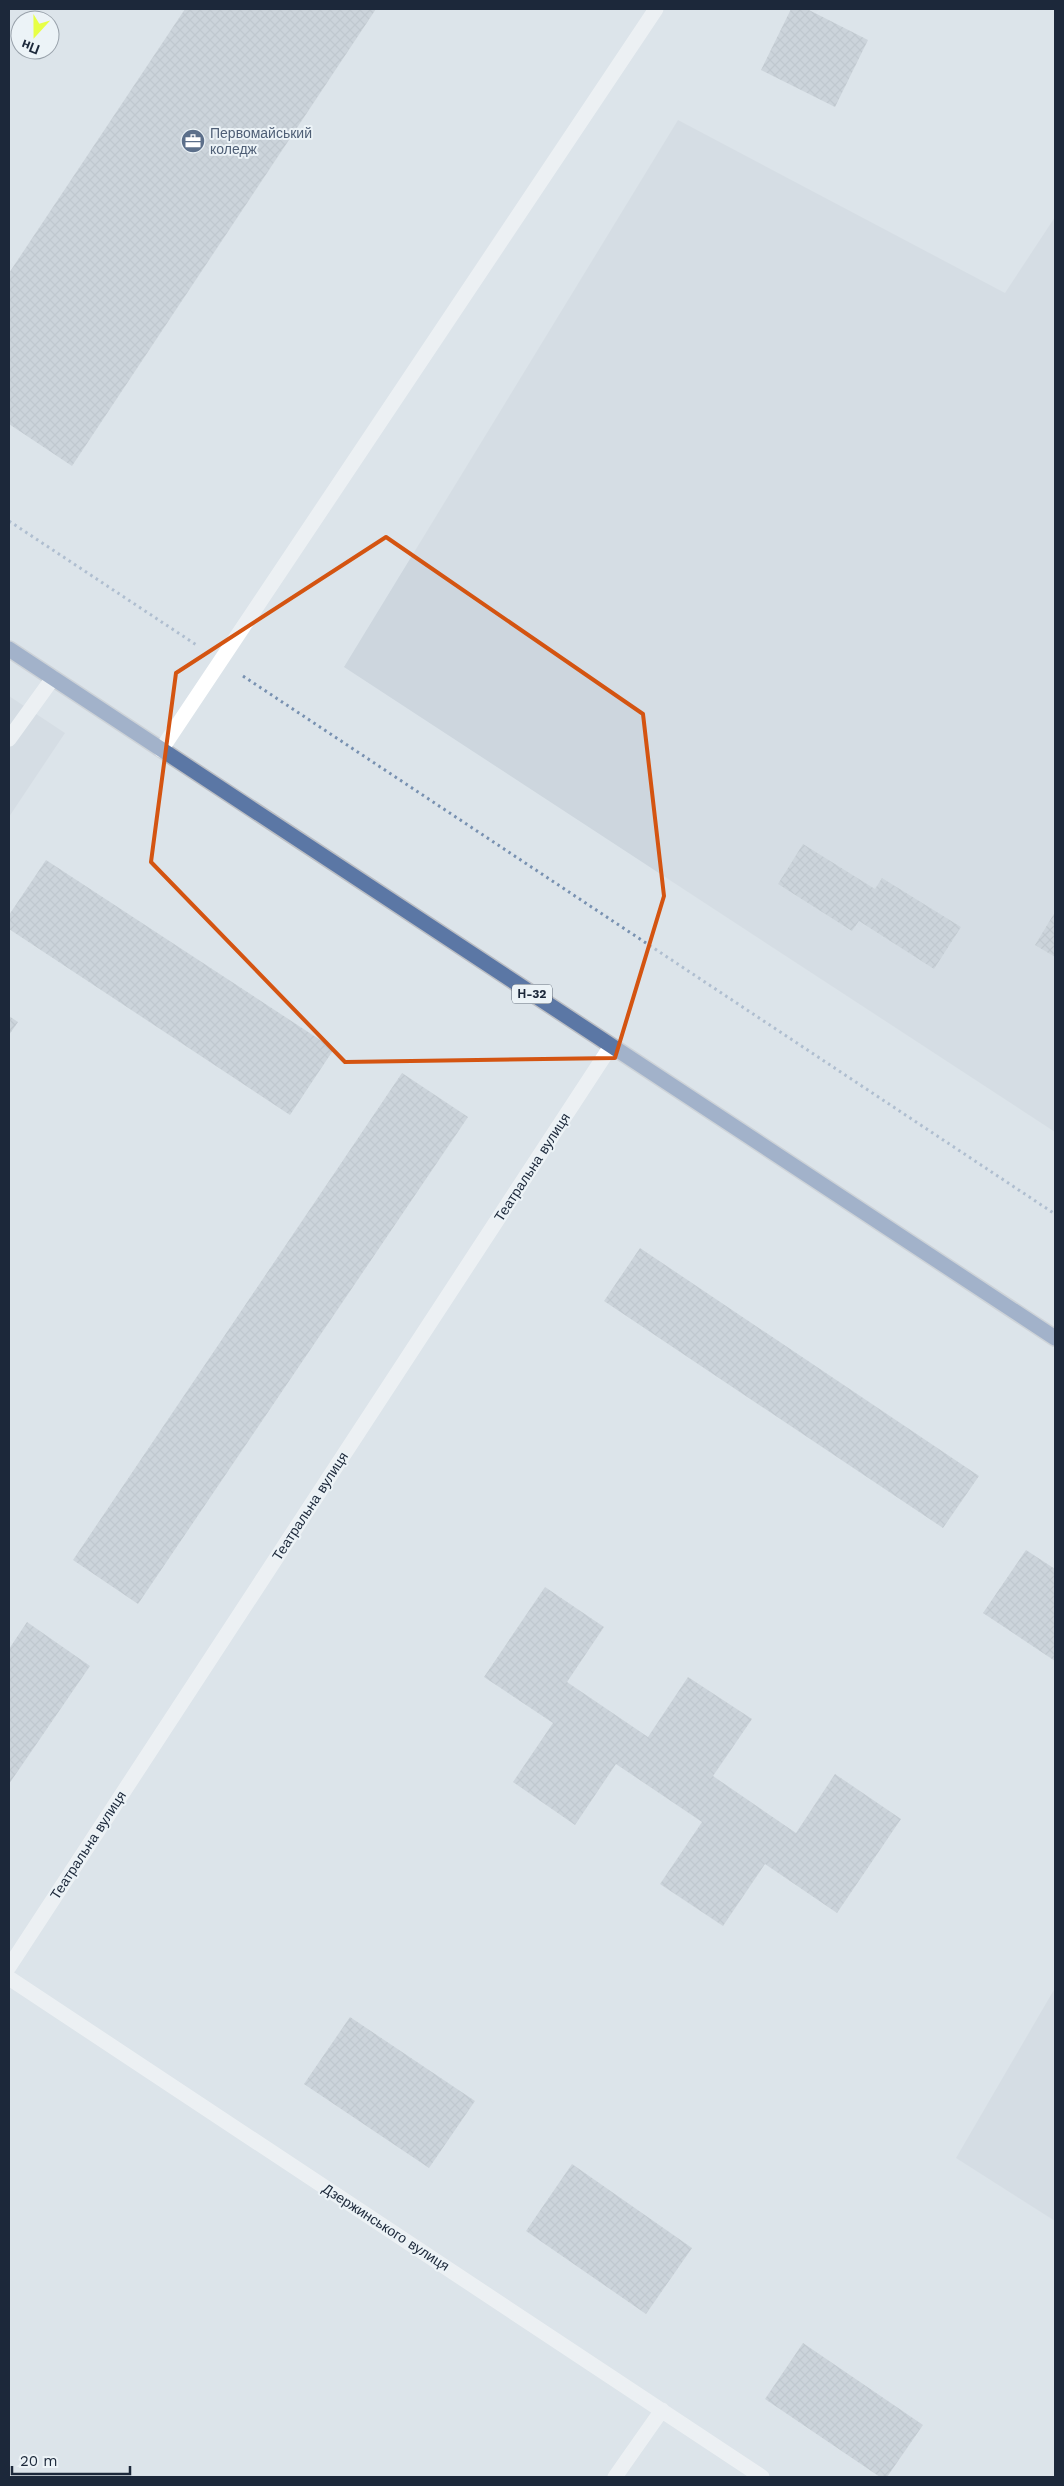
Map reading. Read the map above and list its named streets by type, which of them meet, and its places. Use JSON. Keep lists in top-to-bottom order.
{
  "streets": {
    "main road": ["Н-32"],
    "street": ["Театральна вулиця", "Дзержинського вулиця"]
  },
  "crossings": [
    ["Н-32", "Театральна вулиця"]
  ],
  "places": {
    "office": ["Первомайський коледж"]
  },
  "scale_bar": "20 m",
  "north": "bottom"
}
